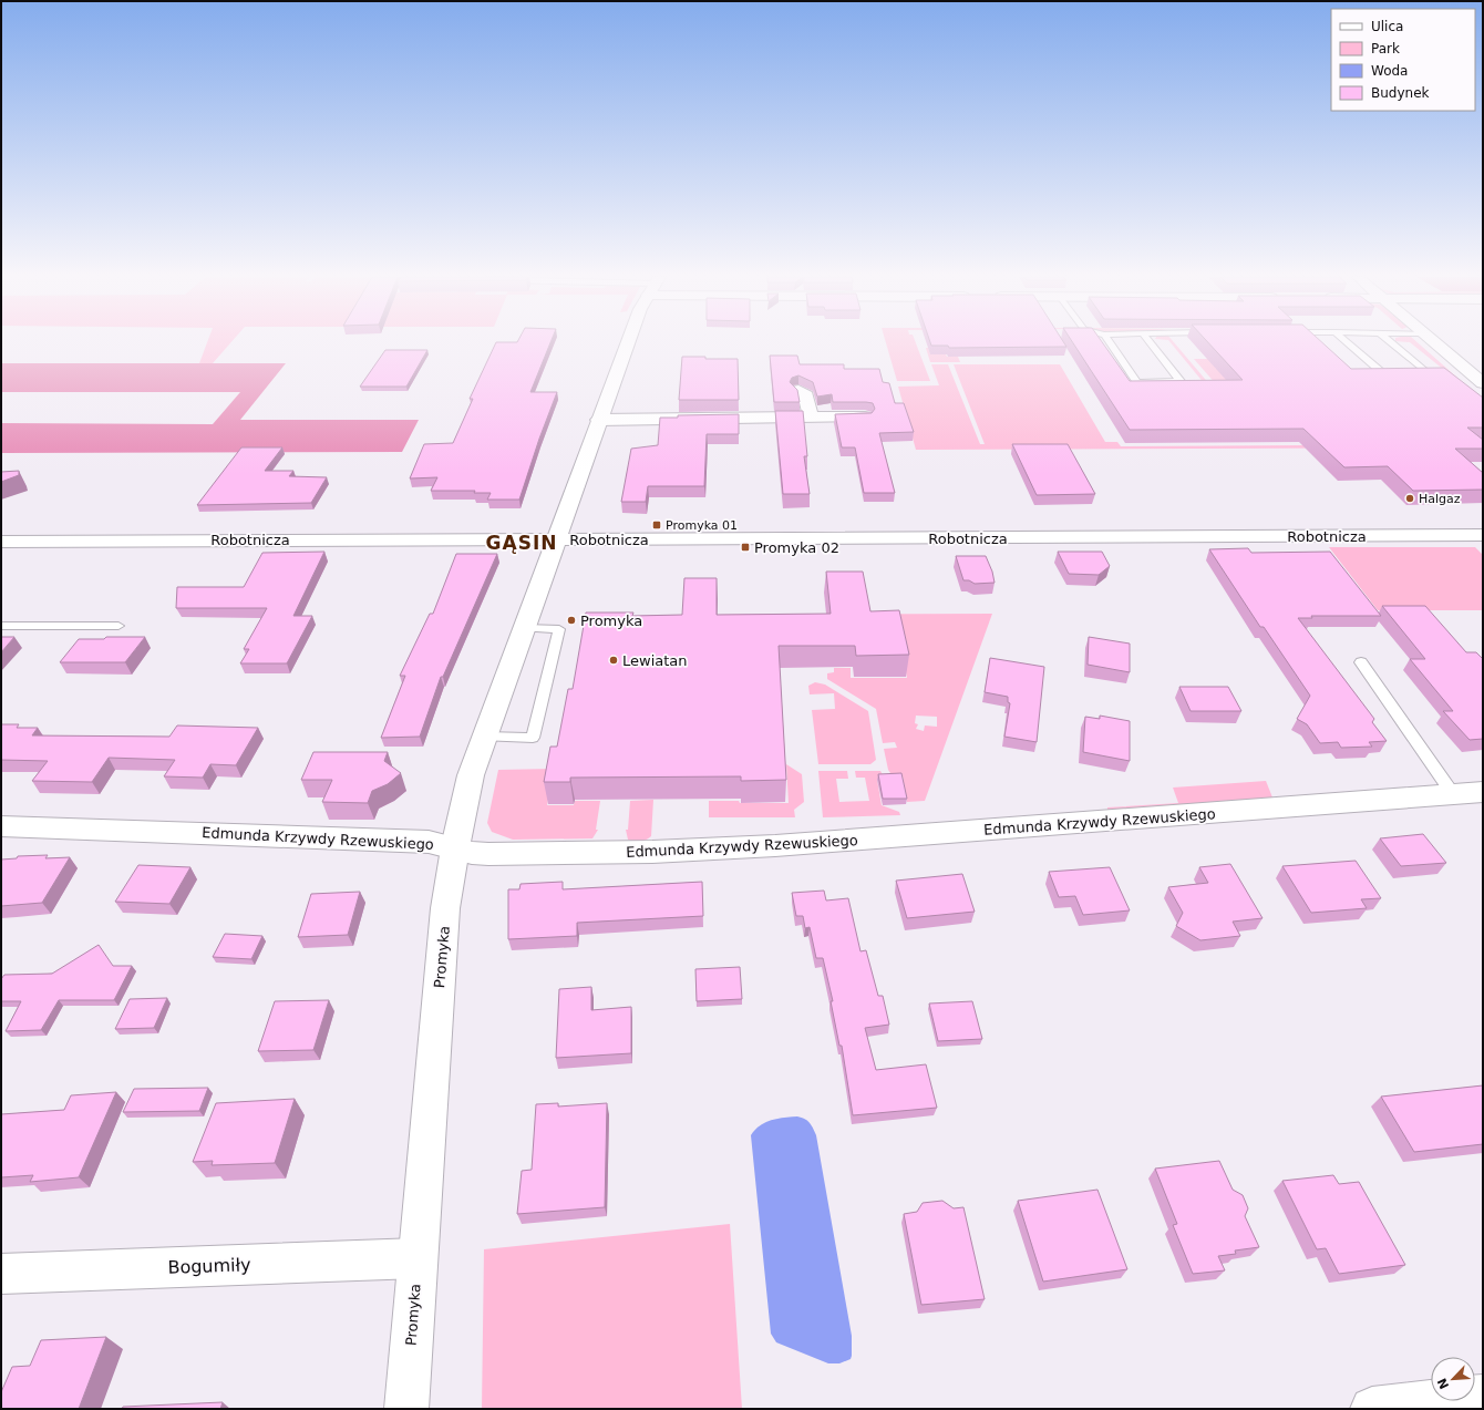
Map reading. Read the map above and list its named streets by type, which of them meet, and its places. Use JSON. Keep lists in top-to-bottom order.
{
  "streets": {
    "street": [
      "Robotnicza",
      "Edmunda Krzywdy Rzewuskiego",
      "Promyka",
      "Bogumiły"
    ]
  },
  "crossings": [
    ["Robotnicza", "Promyka"],
    ["Edmunda Krzywdy Rzewuskiego", "Promyka"],
    ["Promyka", "Bogumiły"]
  ],
  "districts": ["GĄSIN"],
  "places": {
    "other": ["Halgaz", "Promyka", "Lewiatan"],
    "transit": ["Promyka 01", "Promyka 02"]
  },
  "legend": [
    "Ulica",
    "Park",
    "Woda",
    "Budynek"
  ],
  "north": "bottom left"
}
